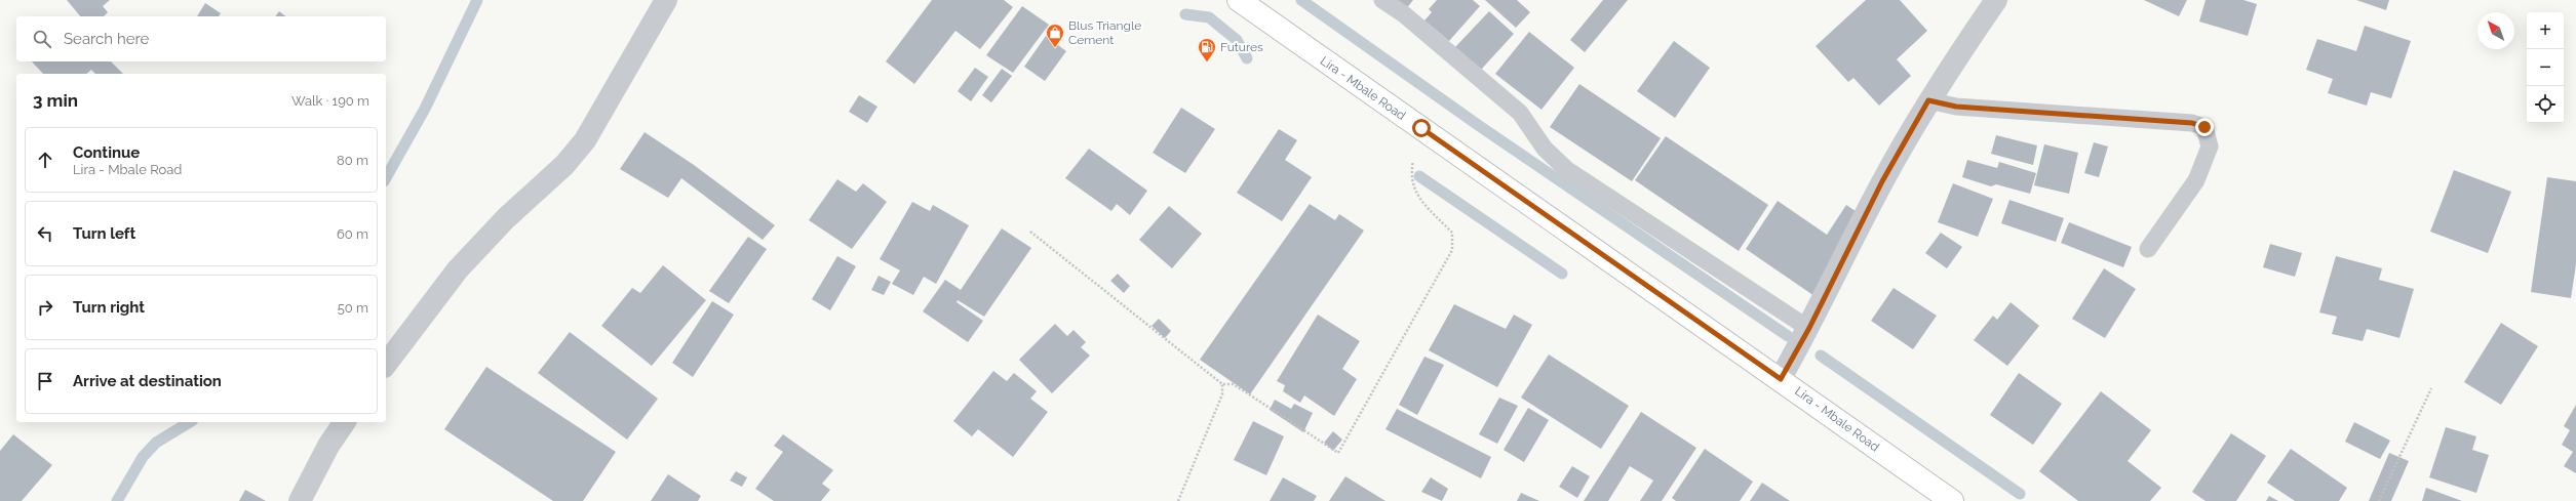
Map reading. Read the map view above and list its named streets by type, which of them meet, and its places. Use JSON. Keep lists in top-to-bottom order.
{
  "streets": {
    "main road": ["Lira - Mbale Road"]
  },
  "places": {
    "shop": ["Blus Triangle Cement"],
    "fuel station": ["Futures"]
  },
  "north": "top left",
  "page": {
    "map_buttons": ["+", "−"],
    "search": "Search here",
    "heading": ["3 min", "Walk · 190 m"],
    "list": [
      ["Continue", "Lira - Mbale Road", "80 m"],
      ["Turn left", "60 m"],
      ["Turn right", "50 m"],
      "Arrive at destination"
    ]
  }
}
